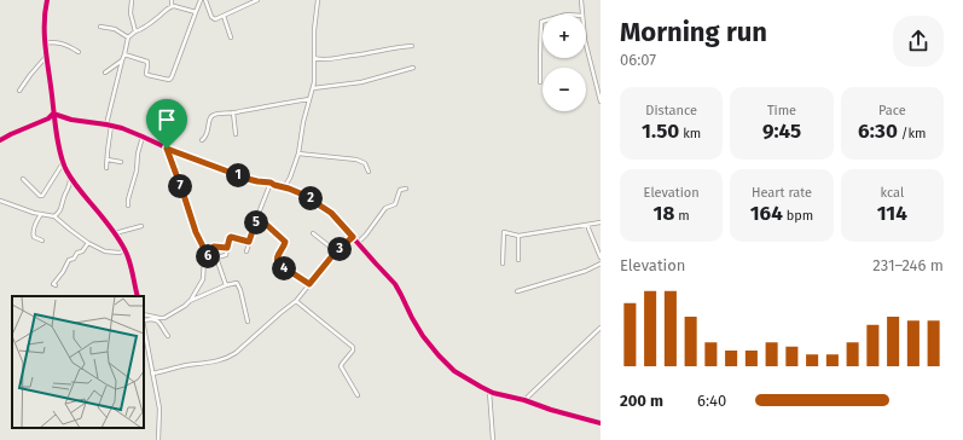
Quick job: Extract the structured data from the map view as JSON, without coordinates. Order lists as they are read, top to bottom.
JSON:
{
  "page": {
    "heading": ["Morning run", "06:07"],
    "map_buttons": ["+", "−"],
    "stats": [
      ["Distance", "1.50 km"],
      ["Time", "9:45"],
      ["Pace", "6:30 /km"],
      ["Elevation", "18 m"],
      ["Heart rate", "164 bpm"],
      ["kcal", "114"]
    ],
    "pins": [
      "1",
      "7",
      "2",
      "5",
      "3",
      "6",
      "4"
    ],
    "chart": ["Elevation", "231–246 m"],
    "list": [
      {
        "name": "200 m",
        "note": "6:40"
      }
    ]
  }
}
